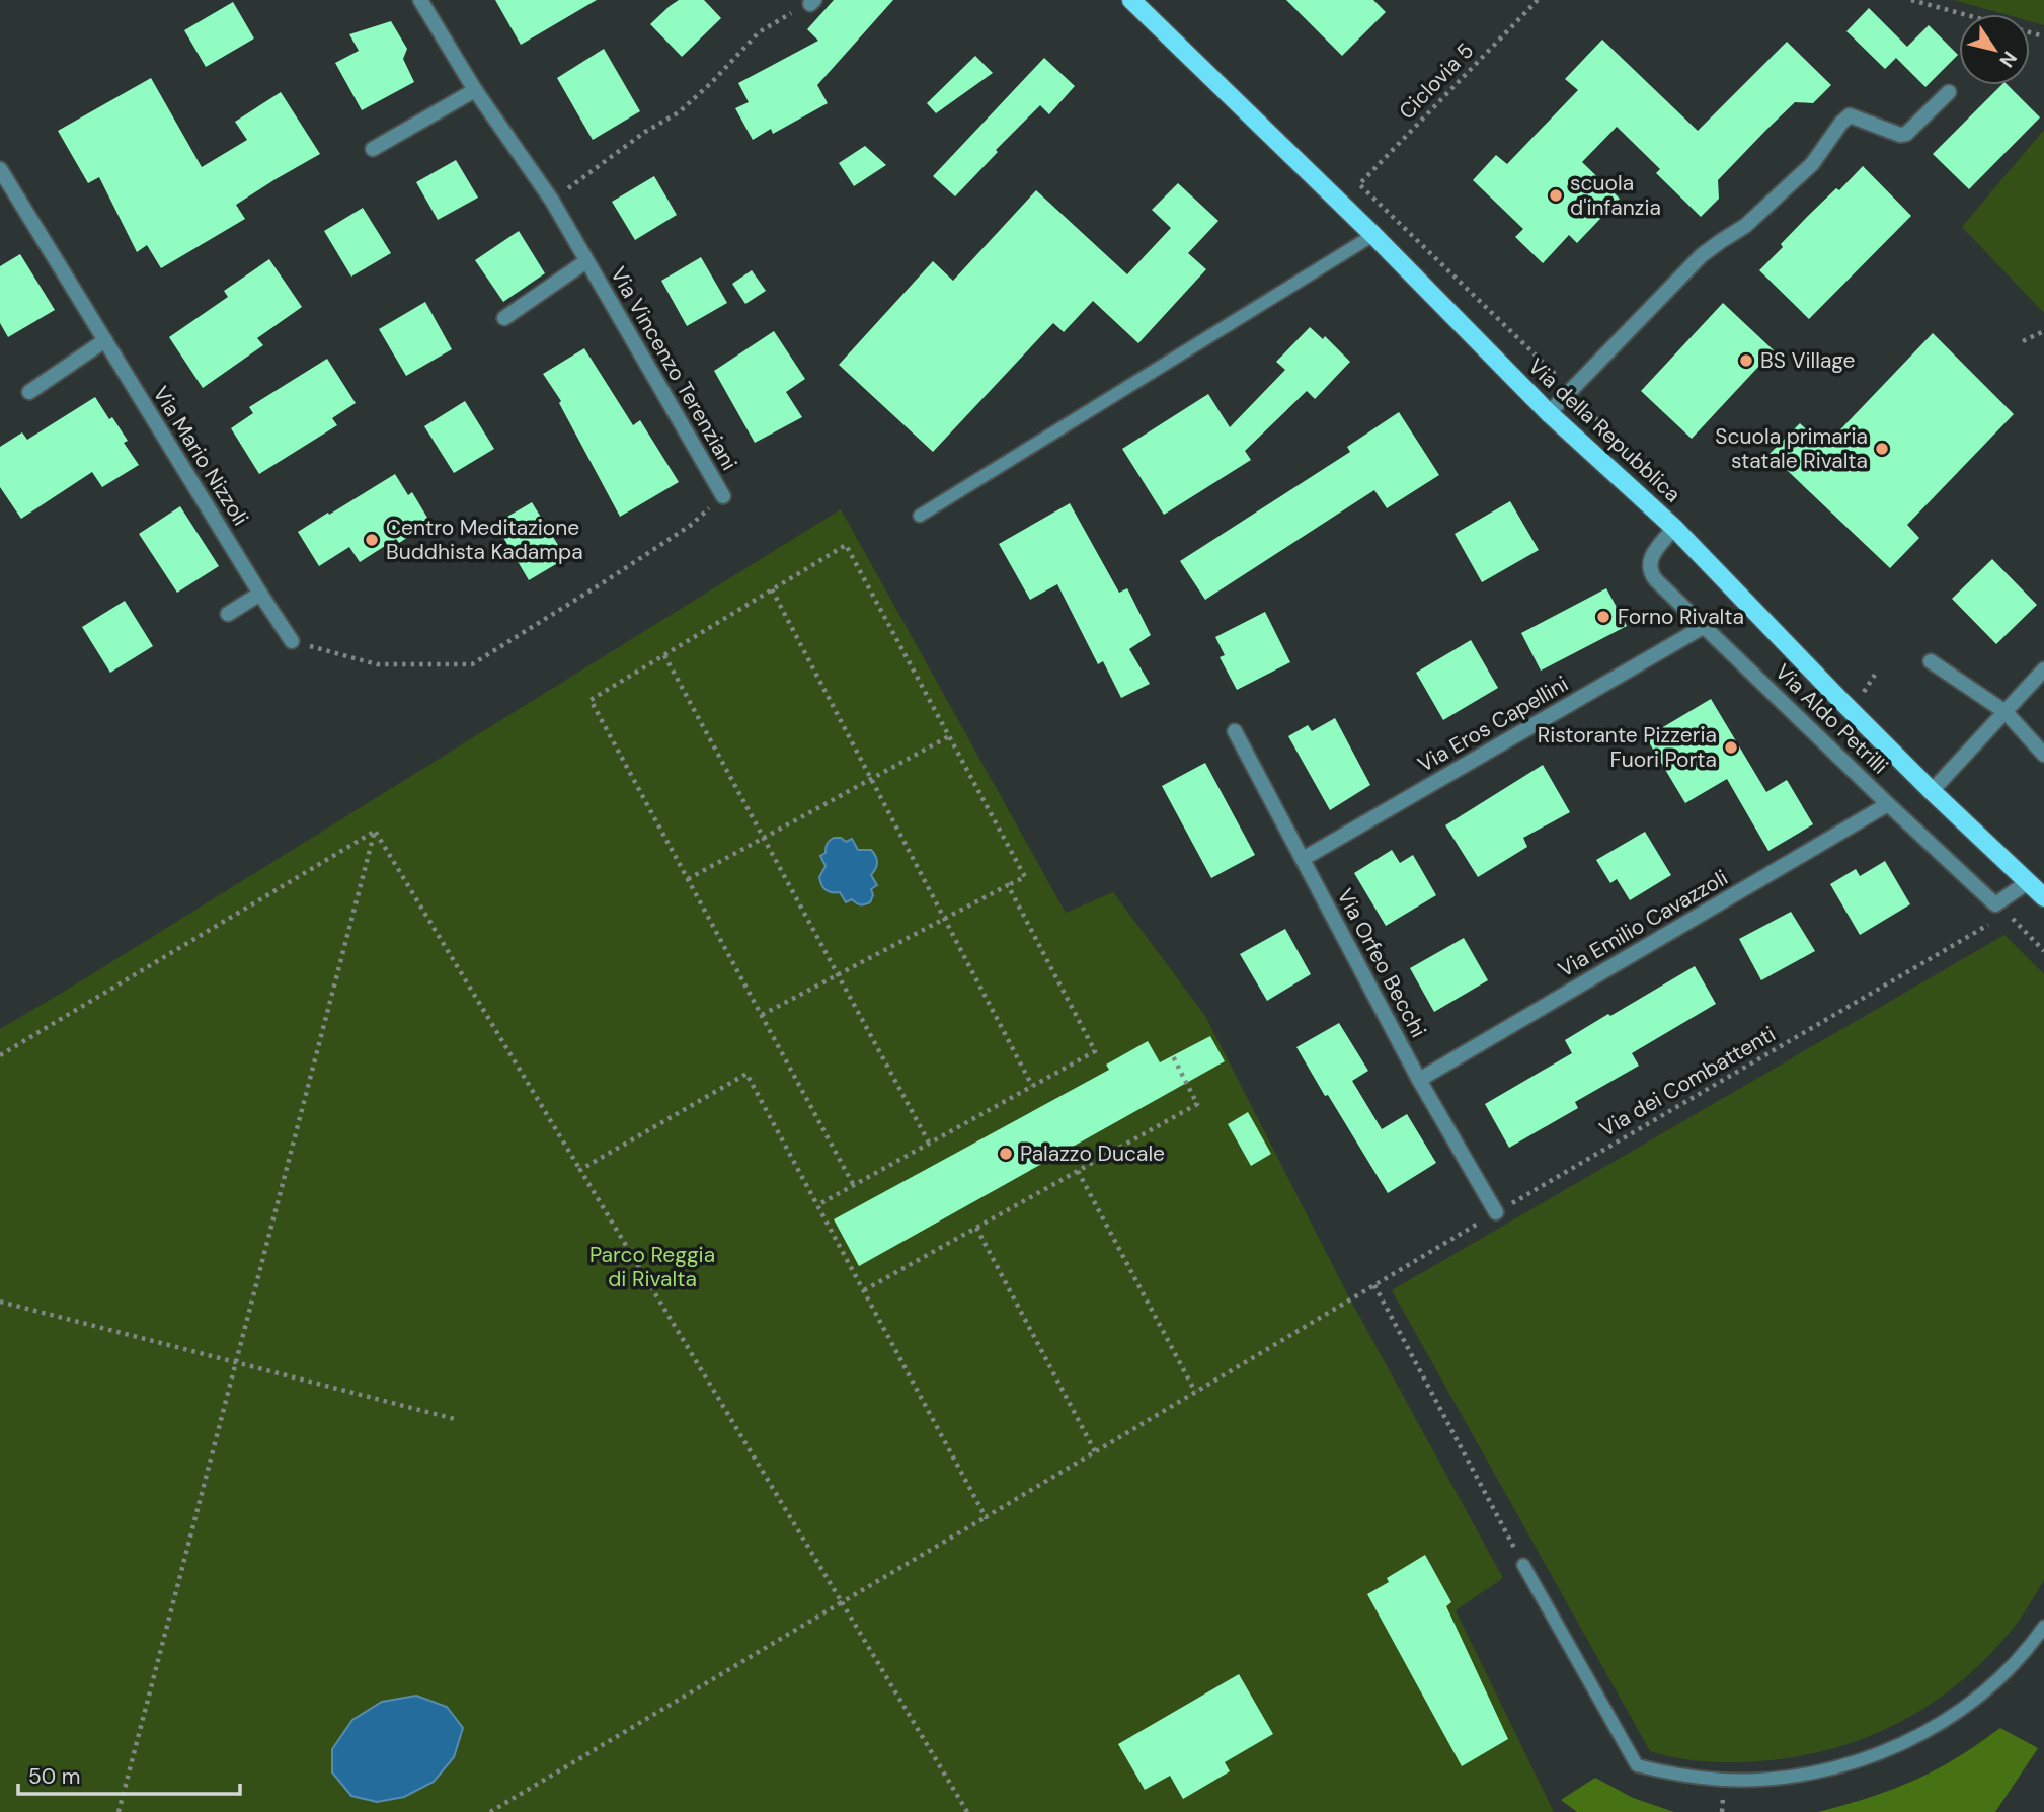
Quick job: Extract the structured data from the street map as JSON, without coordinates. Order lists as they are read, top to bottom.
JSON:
{
  "streets": {
    "main road": ["Via della Repubblica"],
    "street": [
      "Via Vincenzo Terenziani",
      "Via Mario Nizzoli",
      "Via Aldo Petrilli",
      "Via Eros Capellini",
      "Via Emilio Cavazzoli",
      "Via Orfeo Becchi"
    ],
    "path": ["Ciclovia 5", "Via dei Combattenti"]
  },
  "crossings": [
    ["Via della Repubblica", "Via Aldo Petrilli"],
    ["Via Aldo Petrilli", "Via Eros Capellini"],
    ["Via Aldo Petrilli", "Via Emilio Cavazzoli"],
    ["Via Eros Capellini", "Via Orfeo Becchi"],
    ["Via Emilio Cavazzoli", "Via Orfeo Becchi"],
    ["Via Orfeo Becchi", "Via dei Combattenti"]
  ],
  "parks": ["Parco Reggia di Rivalta"],
  "places": [
    "scuola d'infanzia",
    "BS Village",
    "Scuola primaria statale Rivalta",
    "Centro Meditazione Buddhista Kadampa",
    "Forno Rivalta",
    "Ristorante Pizzeria Fuori Porta",
    "Palazzo Ducale"
  ],
  "scale_bar": "50 m",
  "north": "bottom right"
}
